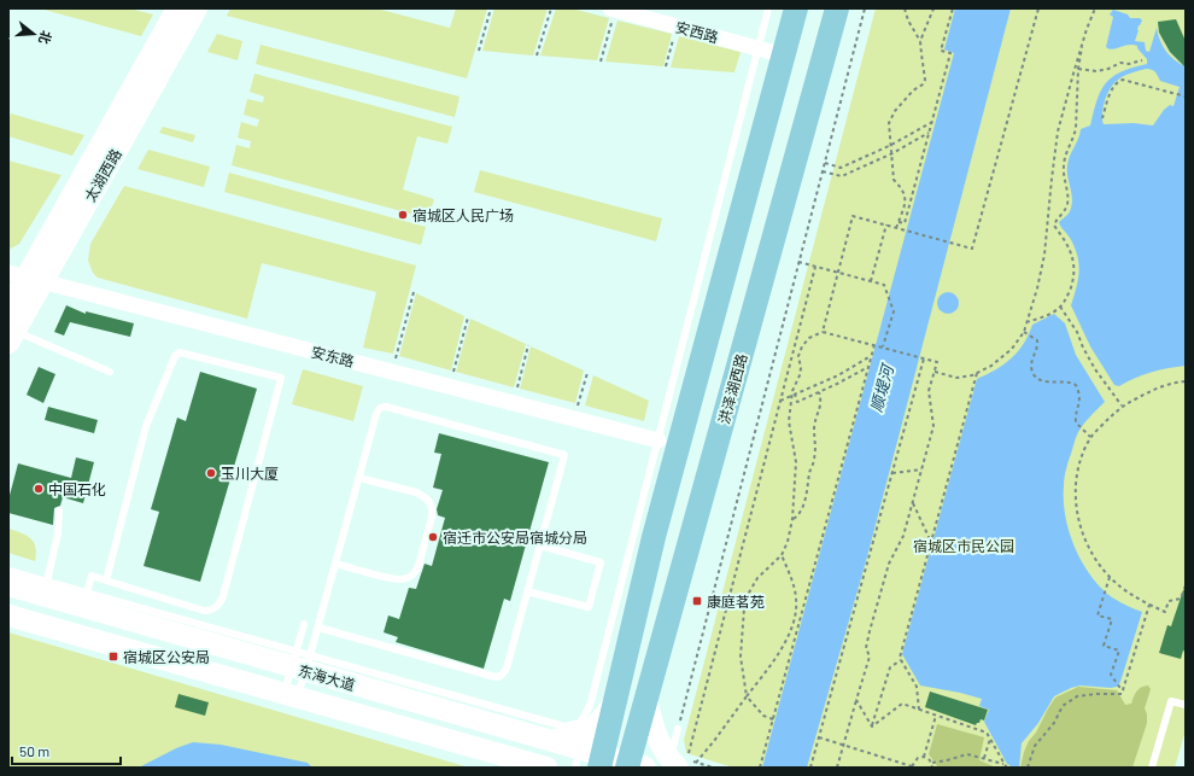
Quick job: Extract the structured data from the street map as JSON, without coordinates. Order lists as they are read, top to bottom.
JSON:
{
  "streets": {
    "main road": ["洪泽湖西路"],
    "street": [
      "安西路",
      "太湖西路",
      "安东路",
      "东海大道"
    ]
  },
  "crossings": [
    ["太湖西路", "安东路"],
    ["洪泽湖西路", "东海大道"]
  ],
  "water": ["顺堤河"],
  "parks": ["宿城区市民公园"],
  "places": {
    "other": [
      "宿城区人民广场",
      "玉川大厦",
      "中国石化",
      "宿迁市公安局宿城分局"
    ],
    "transit": ["康庭茗苑", "宿城区公安局"]
  },
  "scale_bar": "50 m",
  "north": "right"
}
